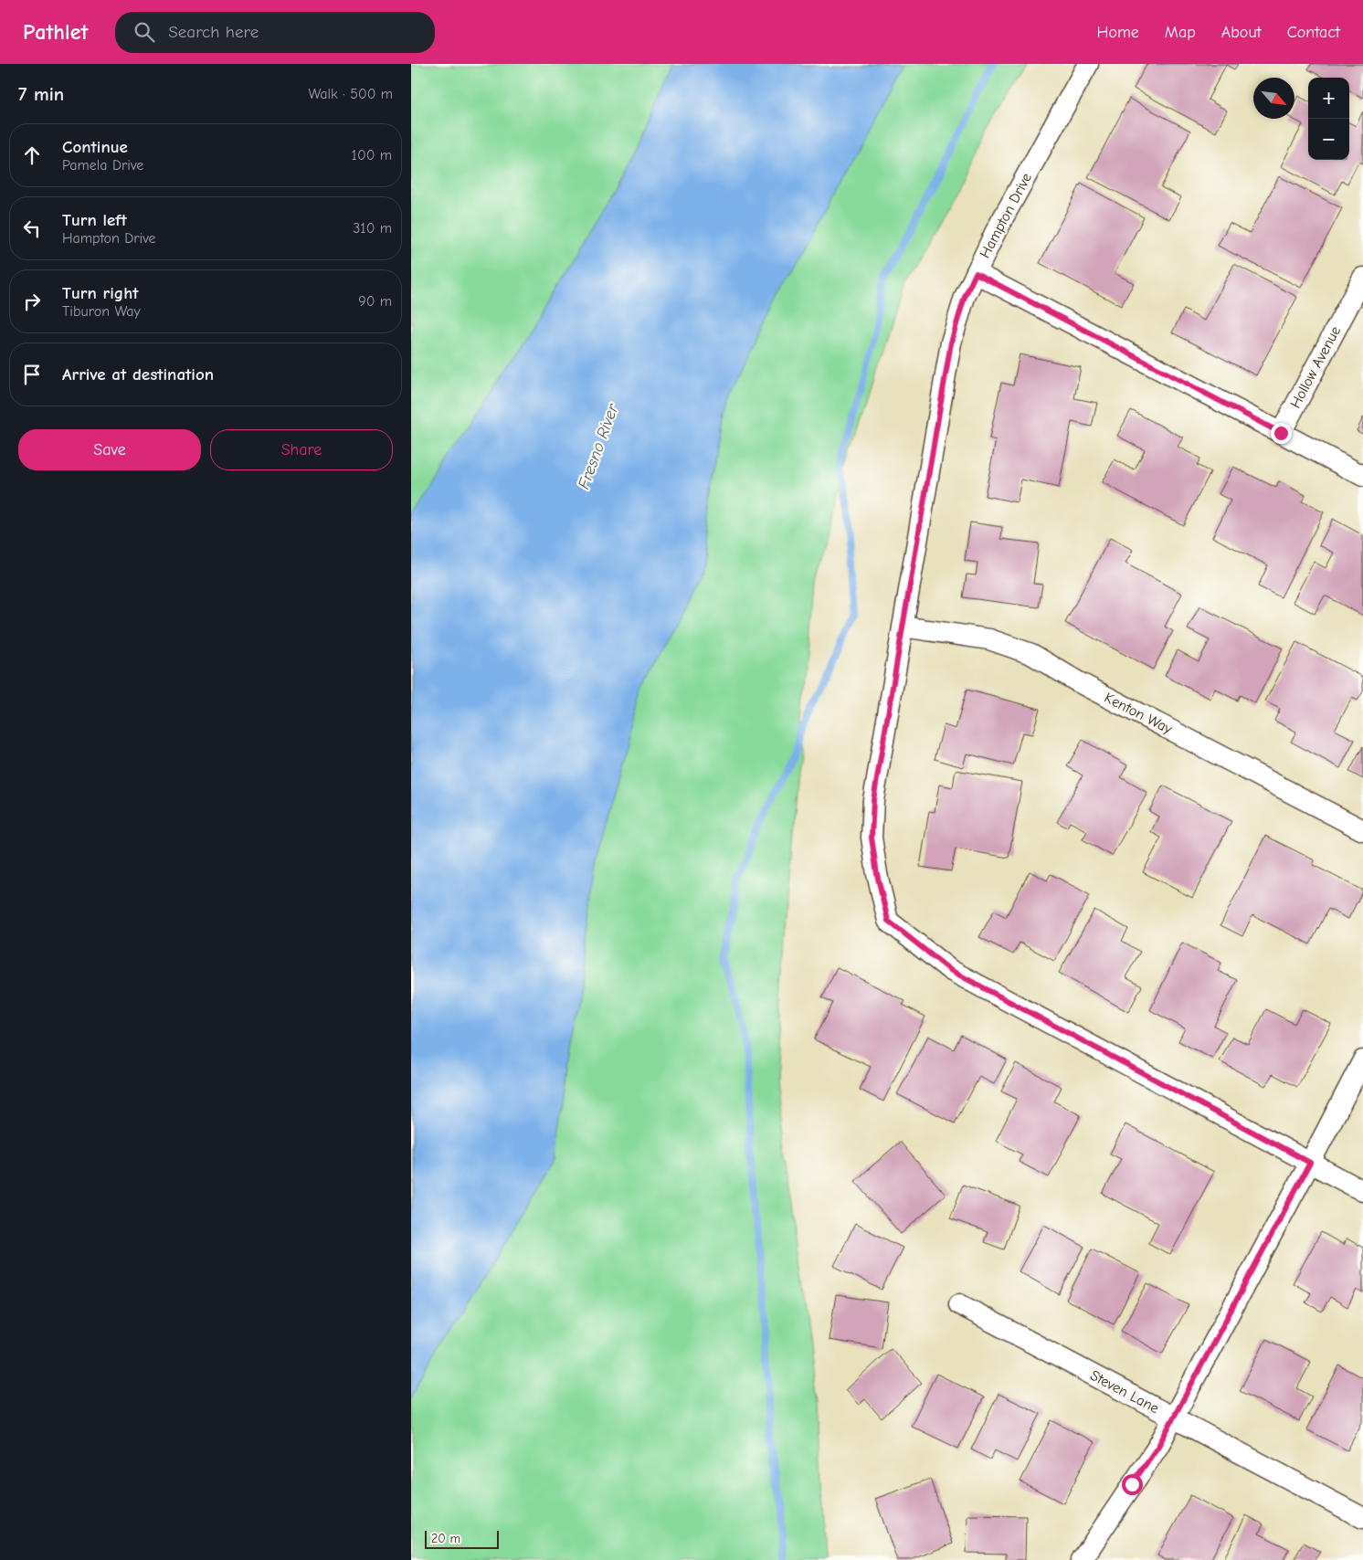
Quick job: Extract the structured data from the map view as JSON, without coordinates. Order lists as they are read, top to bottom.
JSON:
{
  "streets": {
    "street": [
      "Hampton Drive",
      "Hollow Avenue",
      "Kenton Way",
      "Steven Lane"
    ]
  },
  "crossings": [
    ["Hampton Drive", "Kenton Way"]
  ],
  "water": ["Fresno River"],
  "scale_bar": "20 m",
  "north": "bottom right",
  "page": {
    "header": "Pathlet",
    "search": "Search here",
    "nav": [
      "Home",
      "Map",
      "About",
      "Contact"
    ],
    "heading": ["7 min", "Walk · 500 m"],
    "map_buttons": ["+", "−"],
    "list": [
      ["Continue", "Pamela Drive", "100 m"],
      ["Turn left", "Hampton Drive", "310 m"],
      ["Turn right", "Tiburon Way", "90 m"],
      "Arrive at destination"
    ],
    "buttons": ["Save", "Share"],
    "scale": "20 m"
  }
}
